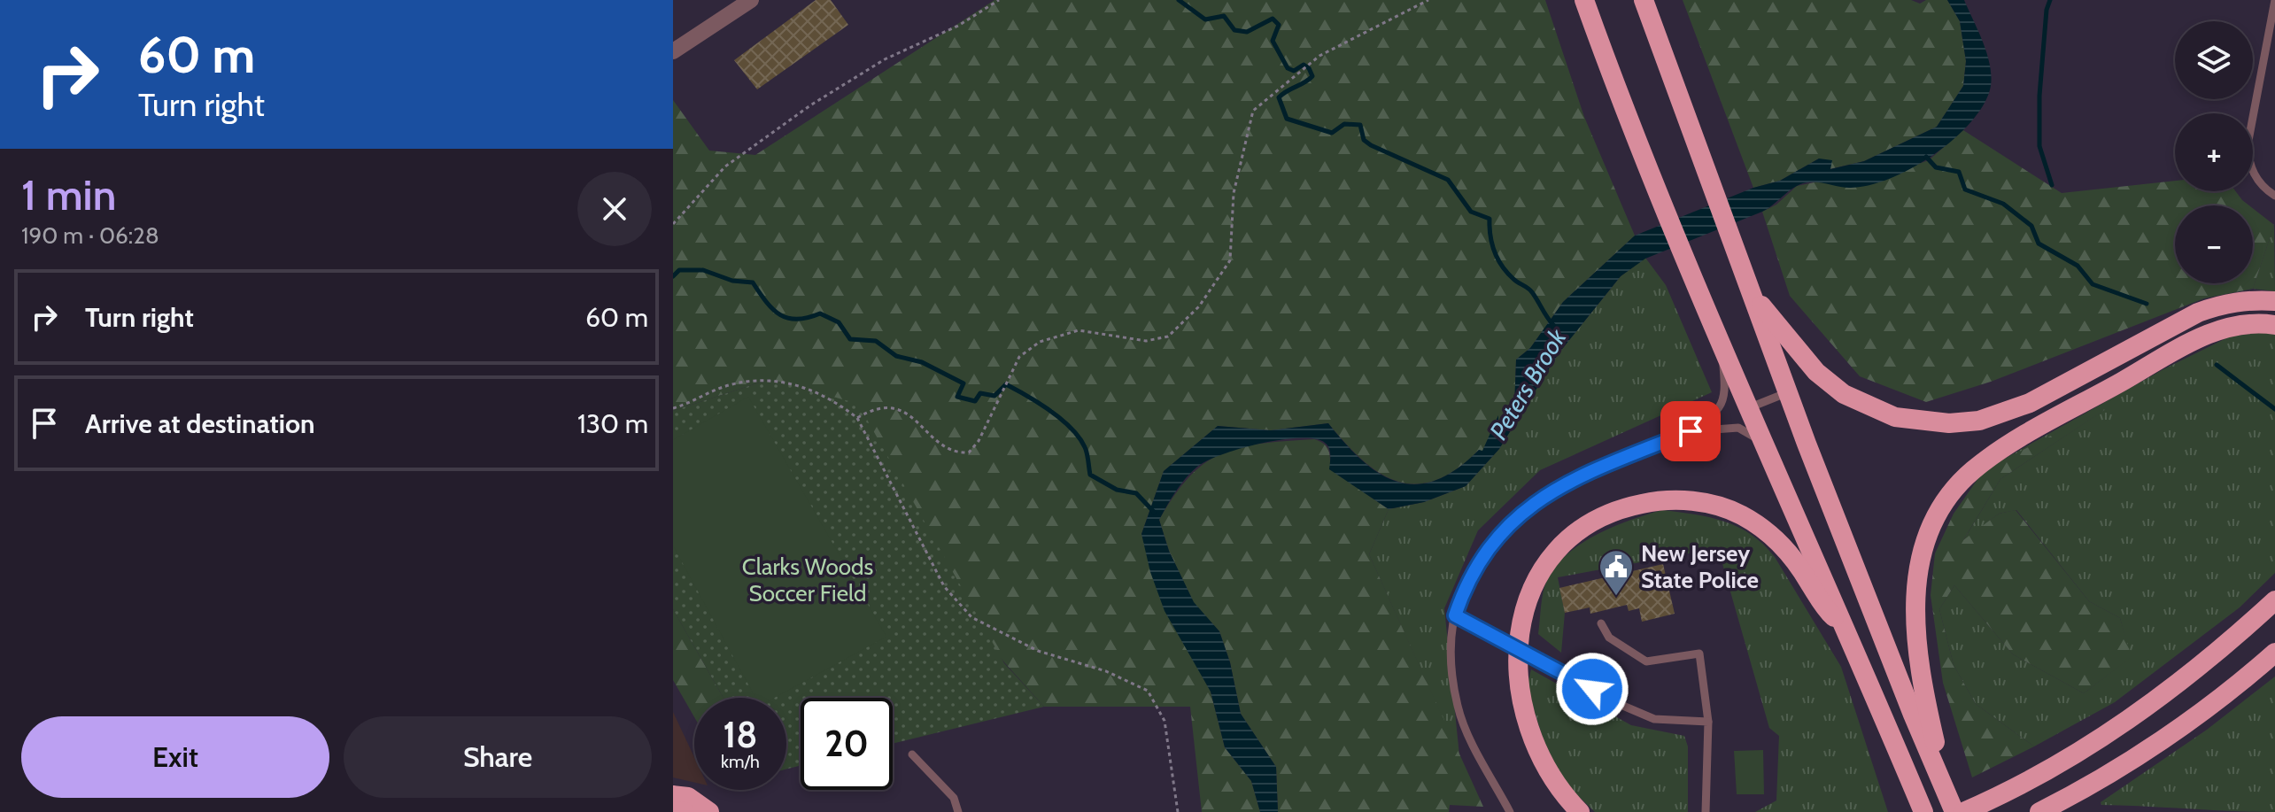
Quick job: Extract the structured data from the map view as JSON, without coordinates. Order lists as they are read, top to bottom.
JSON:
{
  "water": ["Peters Brook"],
  "parks": ["Clarks Woods Soccer Field"],
  "places": {
    "public building": ["New Jersey State Police"]
  },
  "page": {
    "turn": ["60 m", "Turn right"],
    "map_buttons": ["+", "−"],
    "heading": ["1 min", "190 m · 06:28"],
    "list": [
      {
        "name": "Turn right",
        "value": "60 m"
      },
      {
        "name": "Arrive at destination",
        "value": "130 m"
      }
    ],
    "speed": "18 km/h",
    "limit": "20",
    "buttons": ["Exit", "Share"]
  }
}
